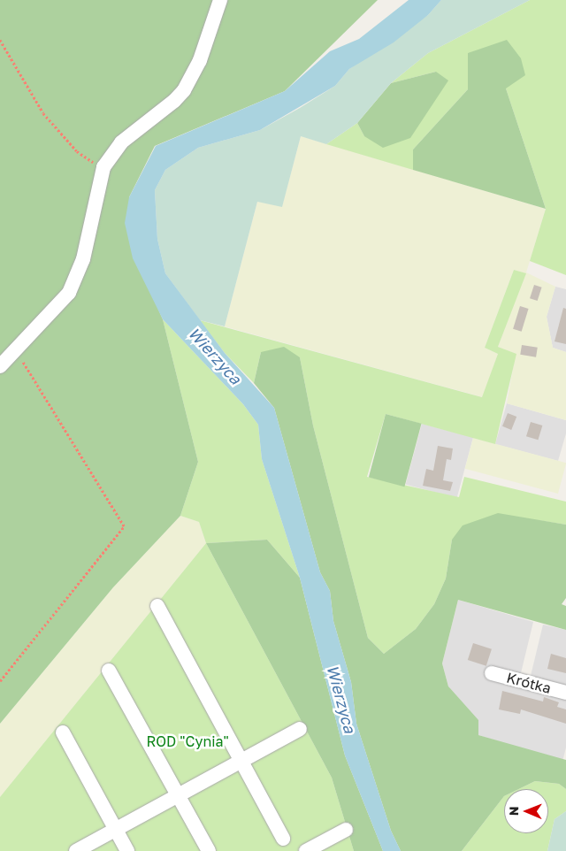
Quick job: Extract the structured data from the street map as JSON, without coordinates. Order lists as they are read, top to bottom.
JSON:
{
  "streets": {
    "street": ["Krótka"]
  },
  "water": ["Wierzyca"],
  "parks": ["ROD \"Cynia\""],
  "north": "left"
}
